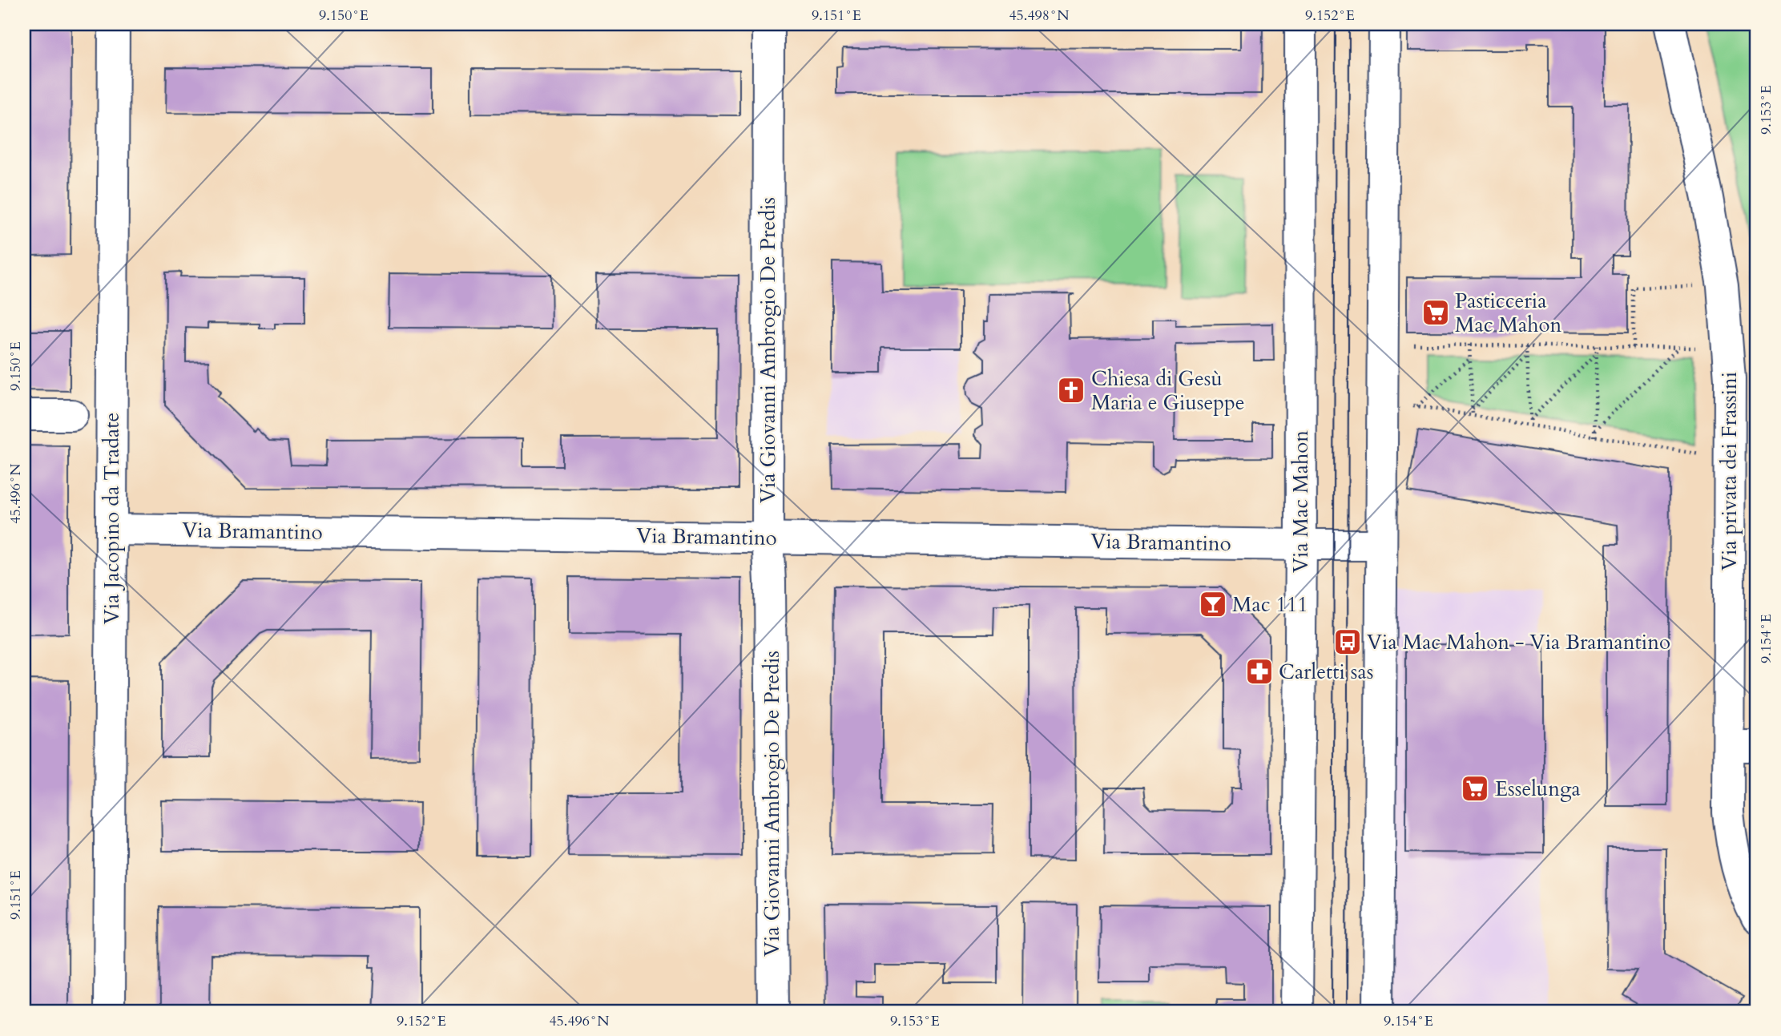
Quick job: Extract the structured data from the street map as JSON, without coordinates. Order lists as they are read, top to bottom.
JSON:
{
  "streets": {
    "street": [
      "Via Giovanni Ambrogio De Predis",
      "Via privata dei Frassini",
      "Via Mac Mahon",
      "Via Jacopino da Tradate",
      "Via Bramantino"
    ]
  },
  "crossings": [
    ["Via Giovanni Ambrogio De Predis", "Via Bramantino"],
    ["Via Mac Mahon", "Via Bramantino"],
    ["Via Jacopino da Tradate", "Via Bramantino"]
  ],
  "places": {
    "supermarket": ["Pasticceria Mac Mahon", "Esselunga"],
    "church": ["Chiesa di Gesù Maria e Giuseppe"],
    "bar": ["Mac 111"],
    "bus stop": ["Via Mac Mahon - Via Bramantino"],
    "pharmacy": ["Carletti sas"]
  },
  "coordinates": [
    "9.150°E",
    "9.151°E",
    "45.498°N",
    "9.152°E",
    "9.153°E",
    "45.496°N",
    "9.154°E"
  ]
}
